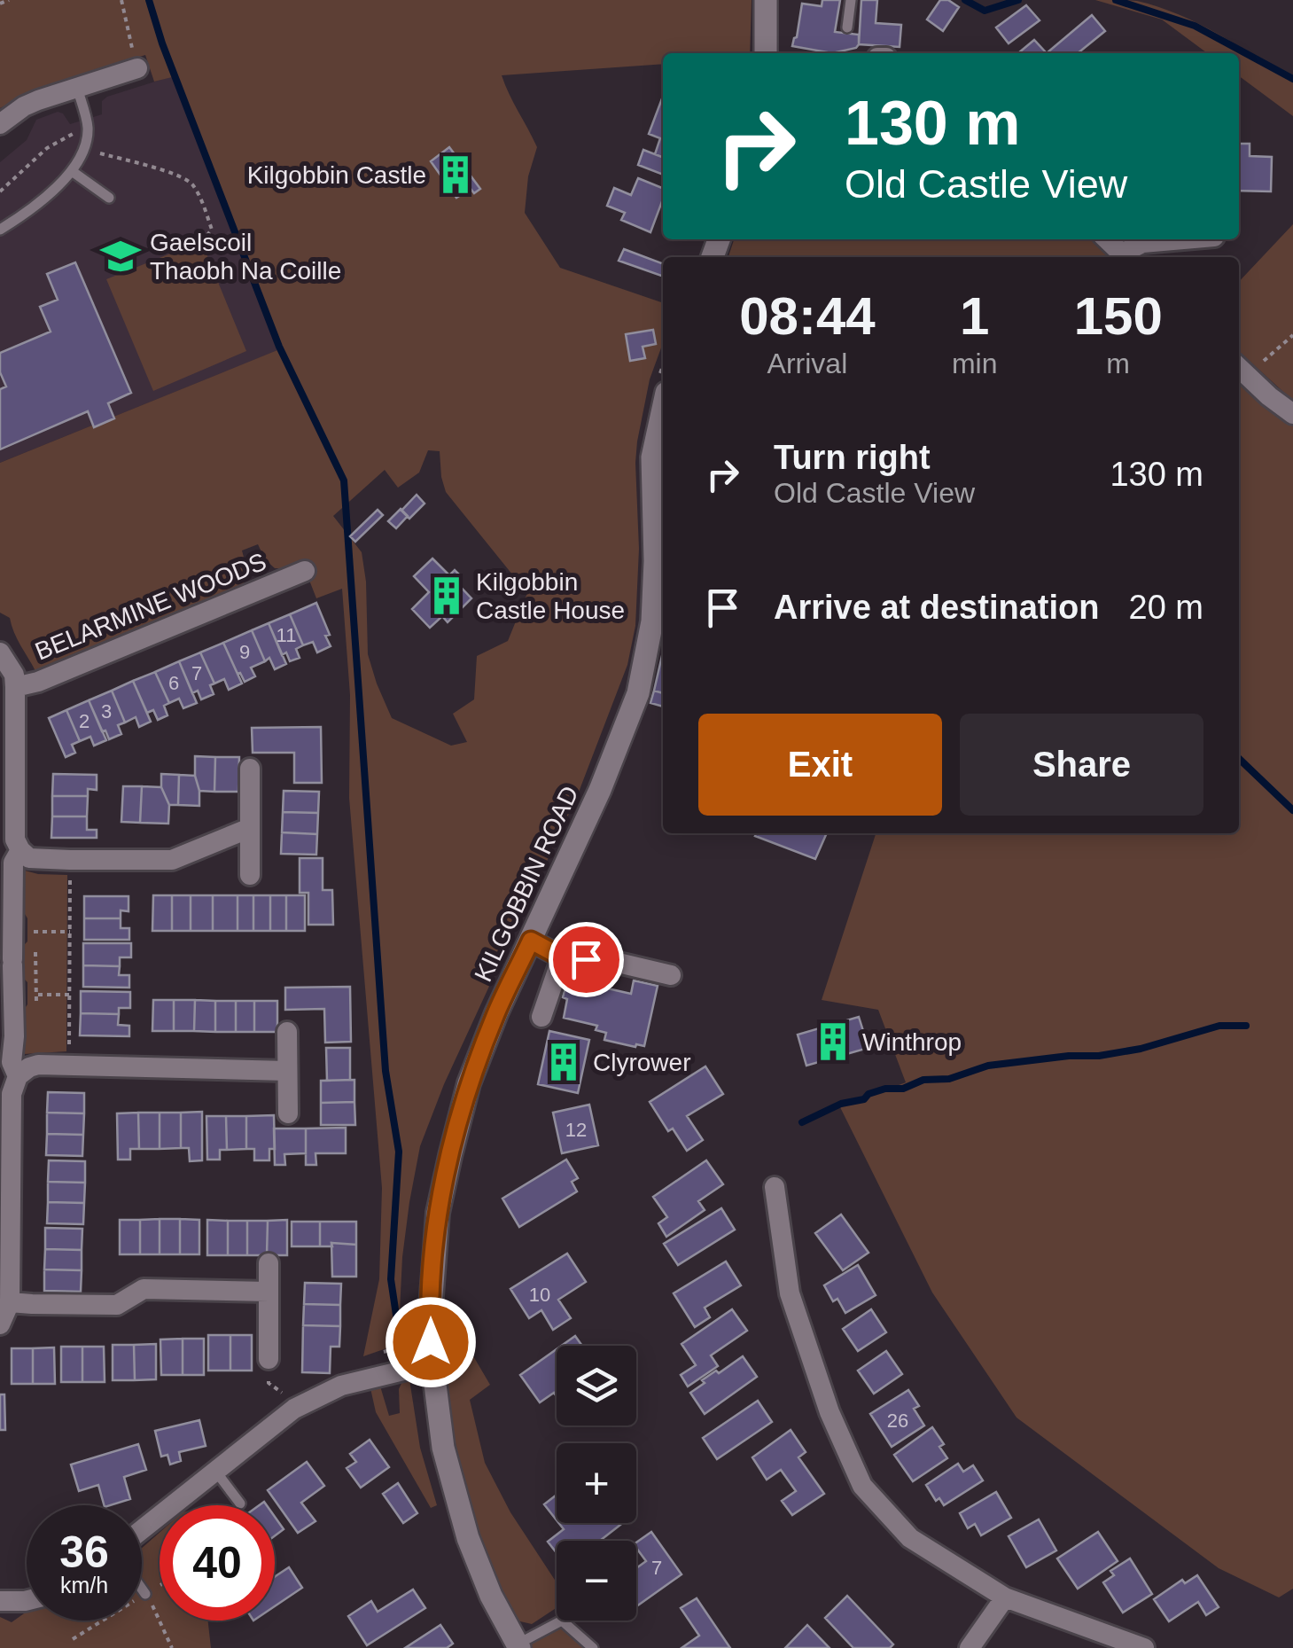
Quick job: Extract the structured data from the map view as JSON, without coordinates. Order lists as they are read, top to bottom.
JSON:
{
  "streets": {
    "street": ["BELARMINE WOODS", "KILGOBBIN ROAD"]
  },
  "places": {
    "building": [
      "Kilgobbin Castle",
      "Kilgobbin Castle House",
      "Winthrop",
      "Clyrower"
    ],
    "school or university": ["Gaelscoil Thaobh Na Coille"]
  },
  "house_numbers": [
    "11",
    "9",
    "7",
    "6",
    "3",
    "2",
    "12",
    "10",
    "26",
    "7"
  ],
  "page": {
    "turn": ["130 m", "Old Castle View"],
    "eta": [
      "08:44",
      "Arrival",
      "1",
      "min",
      "150",
      "m"
    ],
    "list": [
      {
        "name": "Turn right",
        "note": "Old Castle View",
        "value": "130 m"
      },
      {
        "name": "Arrive at destination",
        "value": "20 m"
      }
    ],
    "buttons": ["Exit", "Share"],
    "map_buttons": ["+", "−"],
    "speed": "36 km/h",
    "limit": "40"
  }
}
